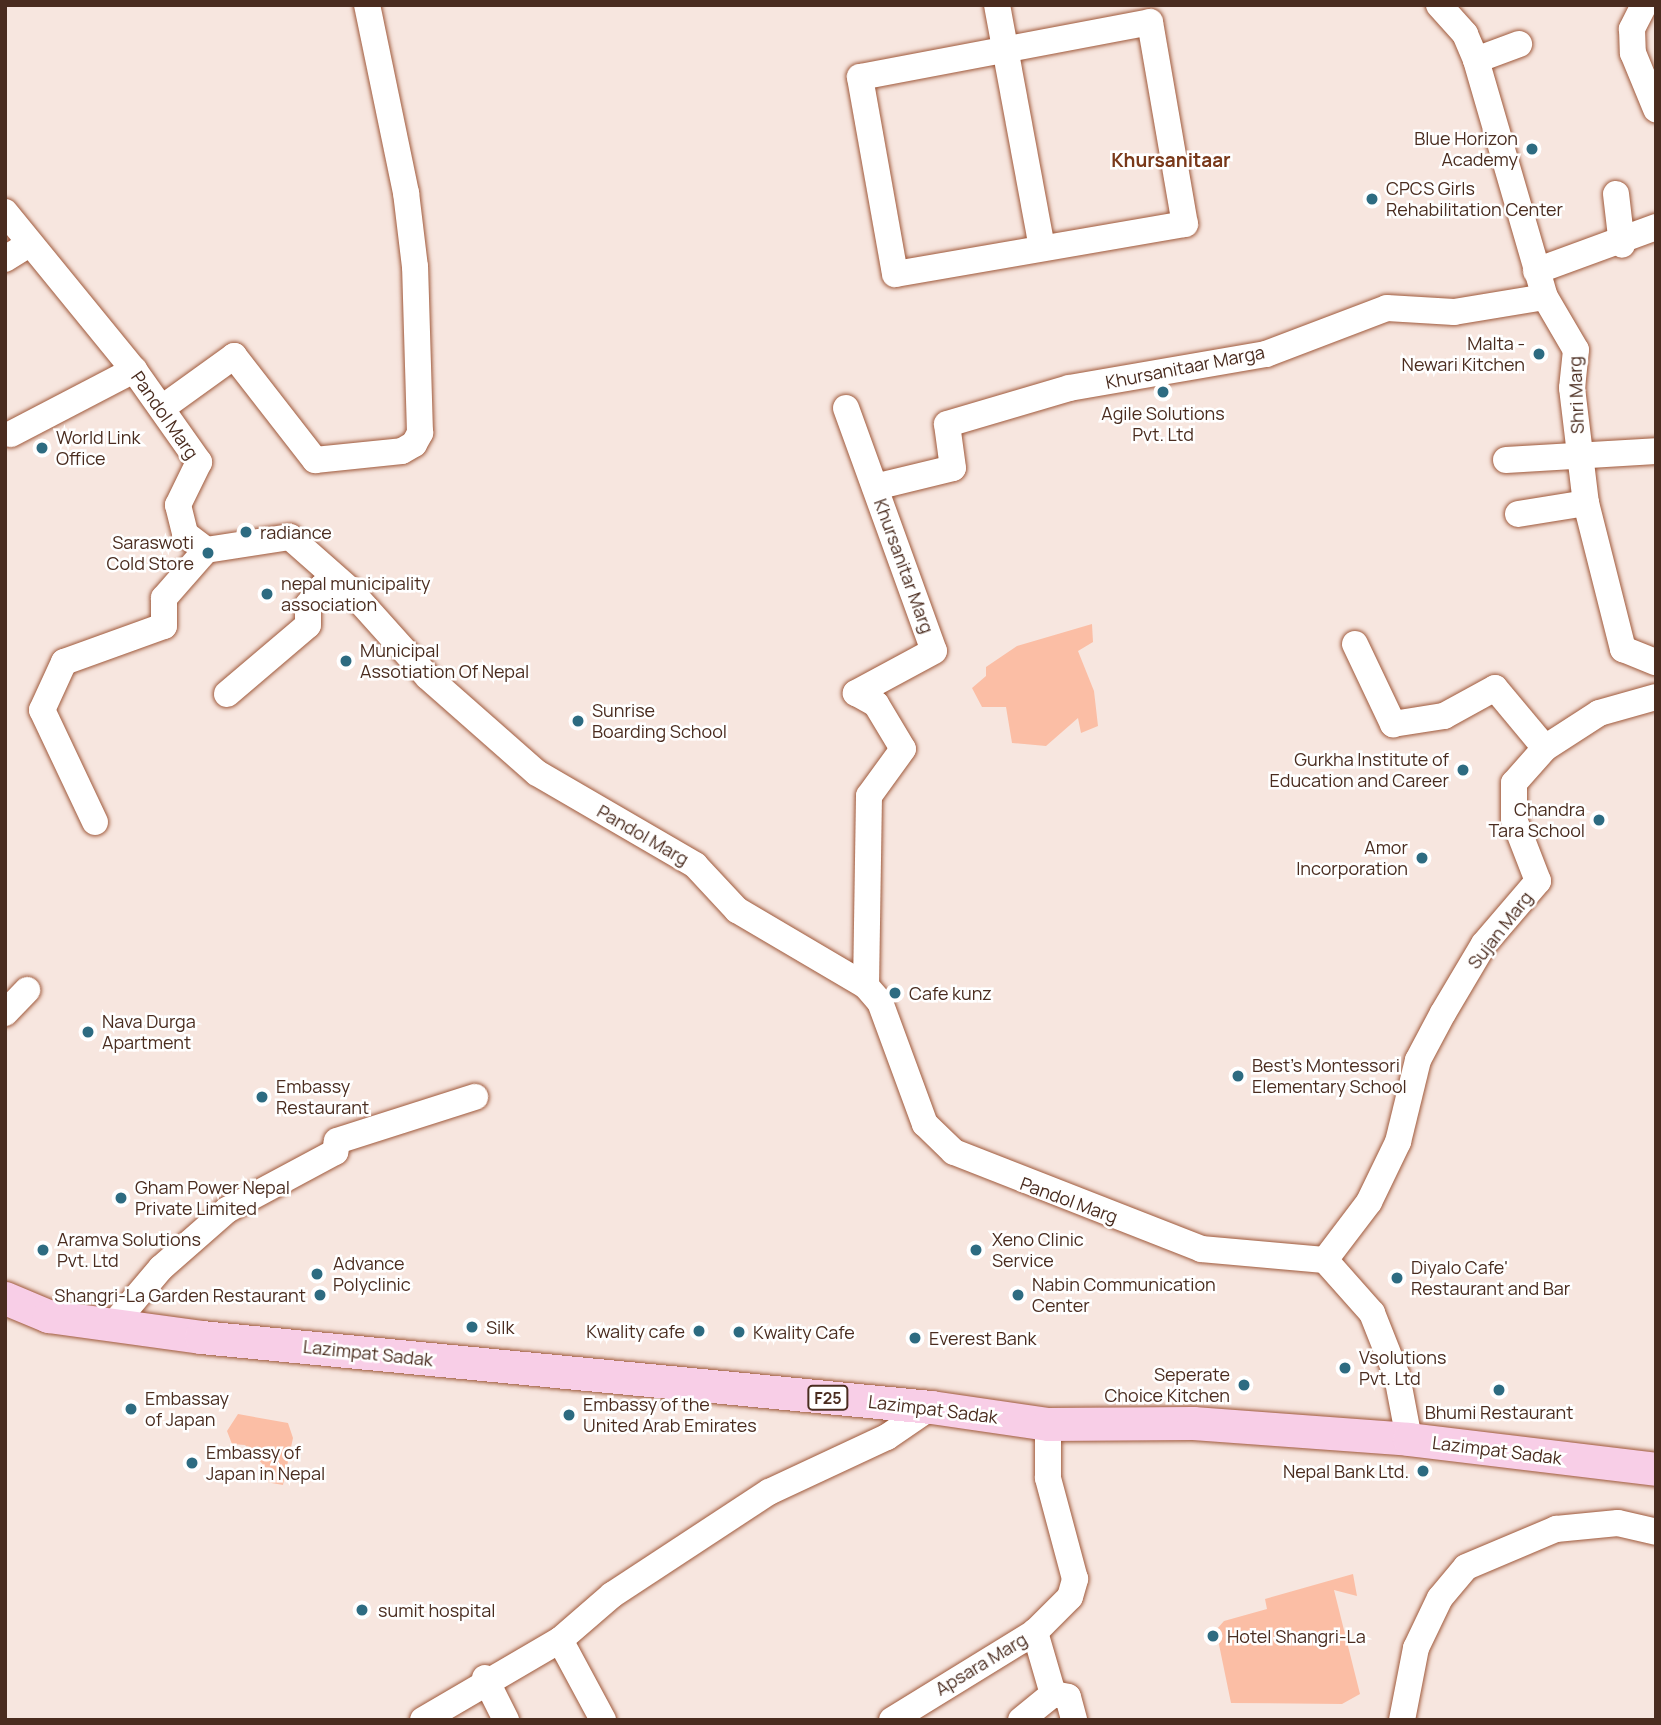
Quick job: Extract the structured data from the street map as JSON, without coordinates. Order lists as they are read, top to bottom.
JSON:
{
  "streets": {
    "main road": ["Lazimpat Sadak", "F25"],
    "street": [
      "Khursanitaar Marga",
      "Shri Marg",
      "Pandol Marg",
      "Khursanitar Marg",
      "Sujan Marg",
      "Apsara Marg"
    ]
  },
  "crossings": [
    ["Khursanitaar Marga", "Shri Marg"],
    ["Khursanitaar Marga", "Khursanitar Marg"],
    ["Pandol Marg", "Khursanitar Marg"],
    ["Pandol Marg", "Sujan Marg"],
    ["Lazimpat Sadak", "Apsara Marg"]
  ],
  "districts": ["Khursanitaar"],
  "places": [
    "Blue Horizon Academy",
    "CPCS Girls Rehabilitation Center",
    "Malta - Newari Kitchen",
    "Agile Solutions Pvt. Ltd",
    "World Link Office",
    "radiance",
    "Saraswoti Cold Store",
    "nepal municipality association",
    "Municipal Assotiation Of Nepal",
    "Sunrise Boarding School",
    "Gurkha Institute of Education and Career",
    "Chandra Tara School",
    "Amor Incorporation",
    "Cafe kunz",
    "Nava Durga Apartment",
    "Best's Montessori Elementary School",
    "Embassy Restaurant",
    "Gham Power Nepal Private Limited",
    "Aramva Solutions Pvt. Ltd",
    "Xeno Clinic Service",
    "Advance Polyclinic",
    "Diyalo Cafe' Restaurant and Bar",
    "Shangri-La Garden Restaurant",
    "Nabin Communication Center",
    "Silk",
    "Kwality cafe",
    "Kwality Cafe",
    "Everest Bank",
    "Vsolutions Pvt. Ltd",
    "Seperate Choice Kitchen",
    "Bhumi Restaurant",
    "Embassay of Japan",
    "Embassy of the United Arab Emirates",
    "Embassy of Japan in Nepal",
    "Nepal Bank Ltd.",
    "sumit hospital",
    "Hotel Shangri-La"
  ]
}
